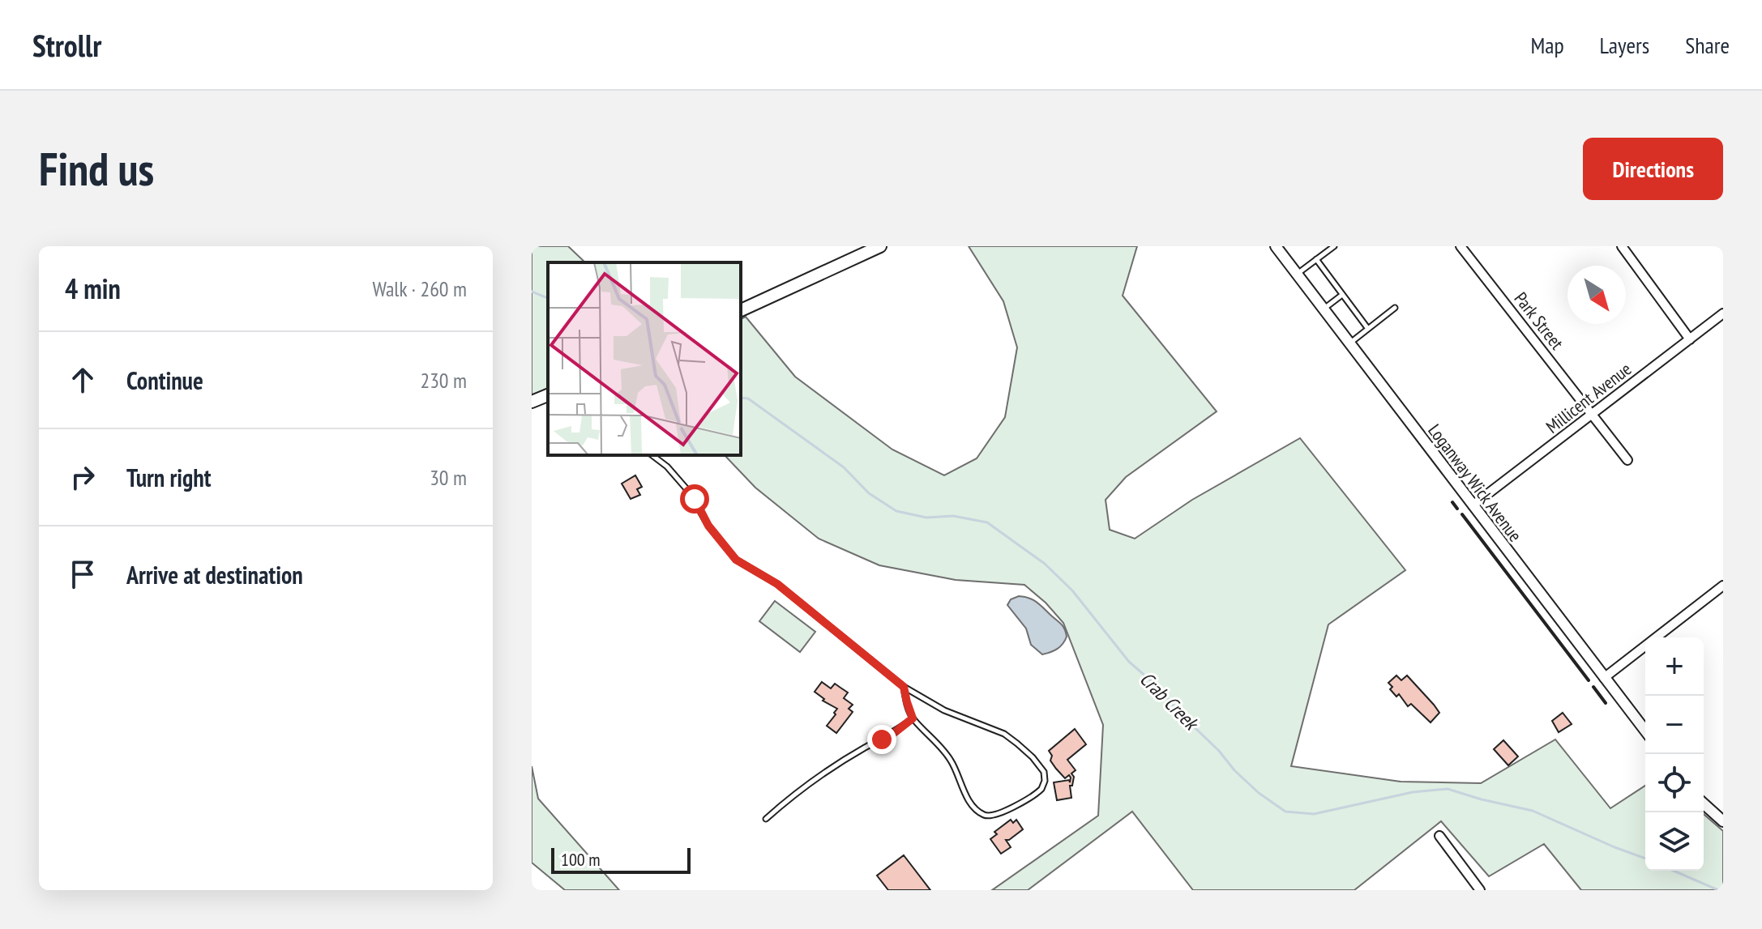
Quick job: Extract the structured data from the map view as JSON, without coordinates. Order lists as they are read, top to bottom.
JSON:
{
  "streets": {
    "street": ["Park Street", "Millicent Avenue", "Loganway Wick Avenue"]
  },
  "crossings": [
    ["Park Street", "Millicent Avenue"],
    ["Millicent Avenue", "Loganway Wick Avenue"]
  ],
  "water": ["Crab Creek"],
  "scale_bar": "100 m",
  "north": "bottom right",
  "page": {
    "header": "Strollr",
    "nav": ["Map", "Layers", "Share"],
    "buttons": "Directions",
    "title": "Find us",
    "heading": ["4 min", "Walk · 260 m"],
    "list": [
      ["Continue", "230 m"],
      ["Turn right", "30 m"],
      "Arrive at destination"
    ],
    "map_buttons": ["+", "−"],
    "scale": "100 m"
  }
}
